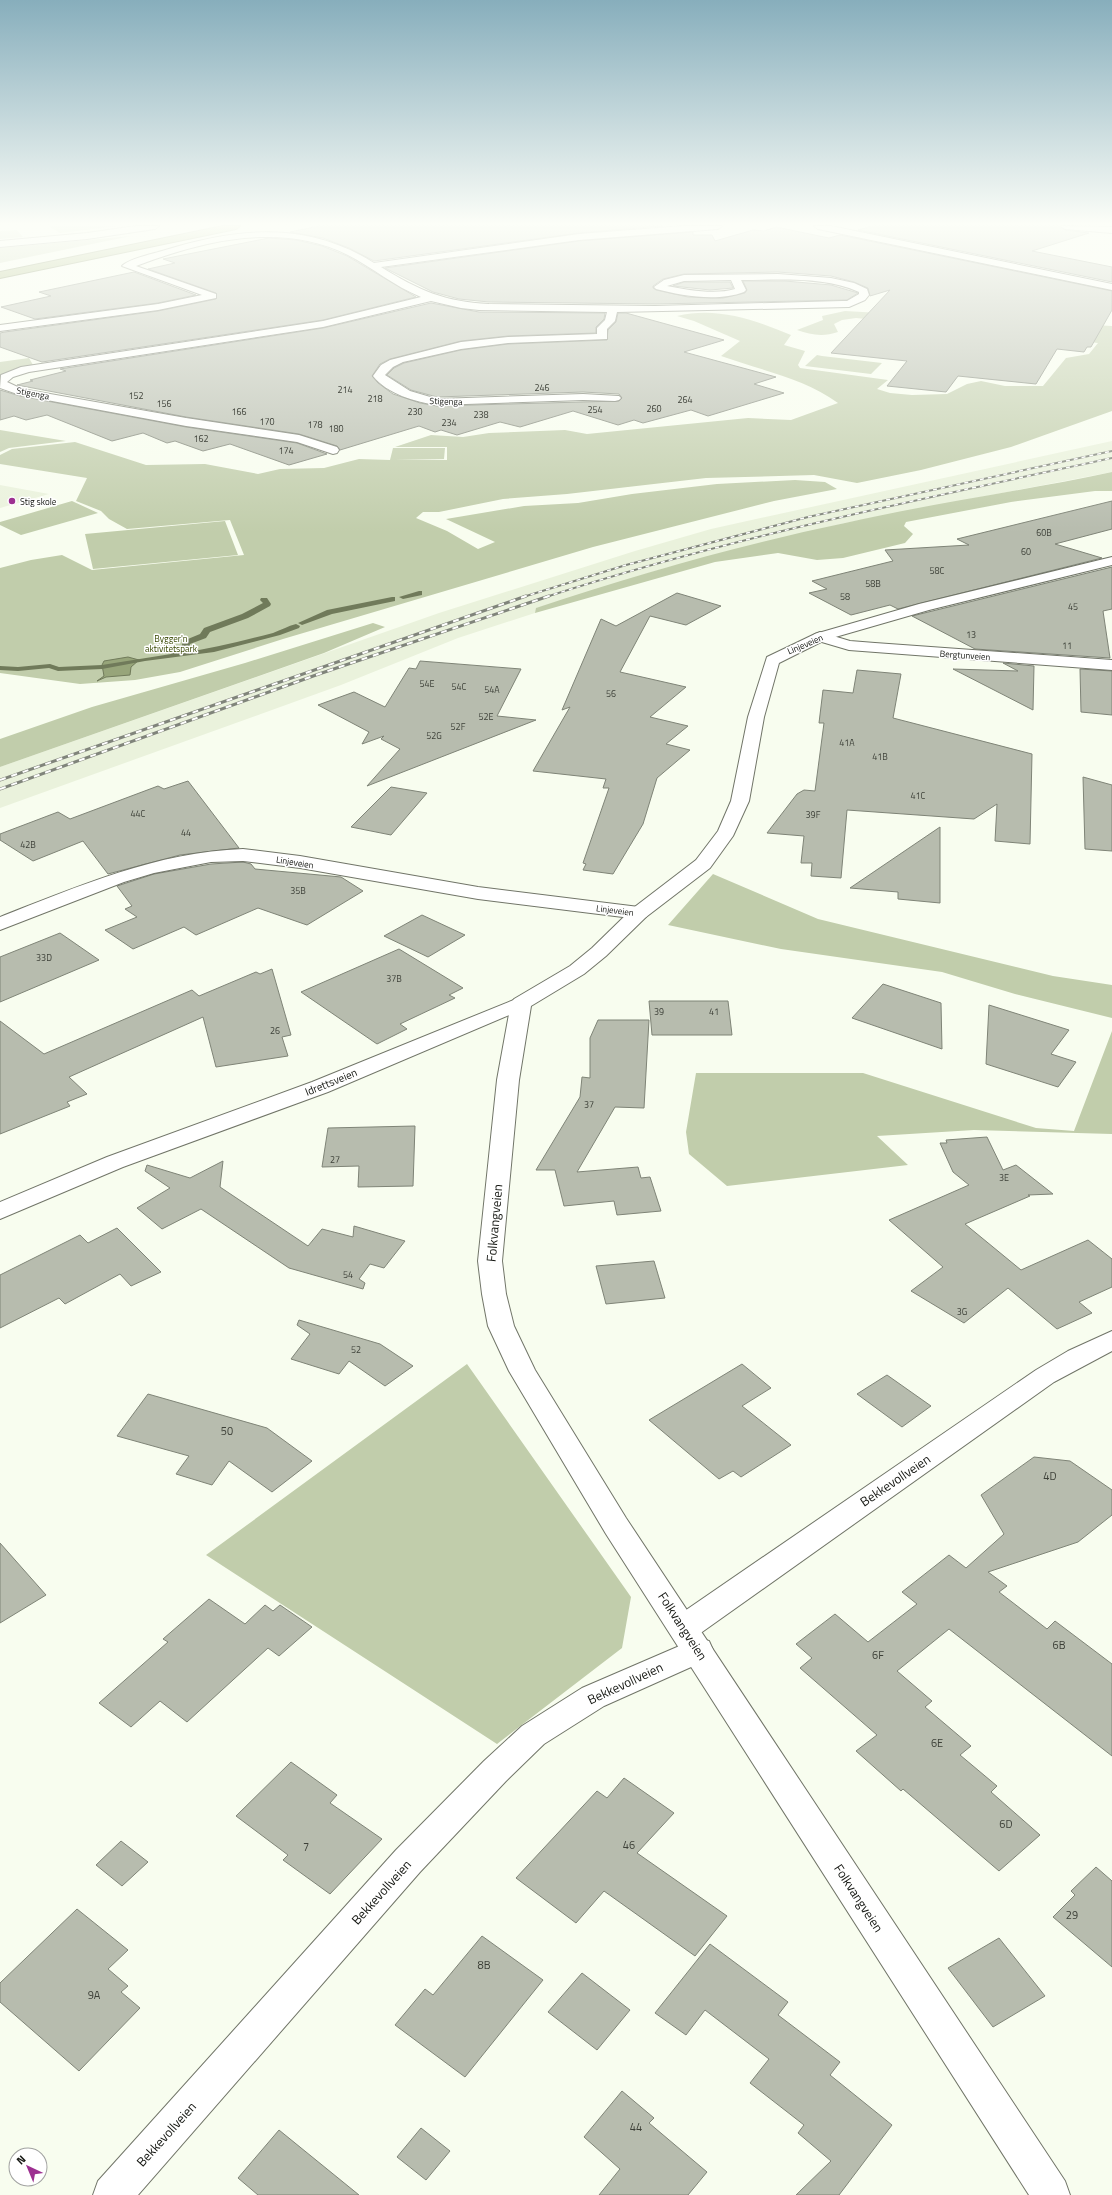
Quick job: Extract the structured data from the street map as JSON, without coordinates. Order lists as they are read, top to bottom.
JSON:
{
  "streets": {
    "street": [
      "Stigenga",
      "Linjeveien",
      "Bergtunveien",
      "Idrettsveien",
      "Folkvangveien",
      "Bekkevollveien"
    ]
  },
  "crossings": [
    ["Linjeveien", "Bergtunveien"],
    ["Linjeveien", "Idrettsveien"],
    ["Idrettsveien", "Folkvangveien"],
    ["Folkvangveien", "Bekkevollveien"]
  ],
  "parks": ["Bygger'n aktivitetspark"],
  "places": ["Stig skole"],
  "house_numbers": [
    "246",
    "214",
    "152",
    "218",
    "264",
    "156",
    "260",
    "254",
    "166",
    "230",
    "238",
    "170",
    "234",
    "178",
    "180",
    "162",
    "174",
    "60B",
    "60",
    "58C",
    "58B",
    "58",
    "45",
    "13",
    "11",
    "54E",
    "54C",
    "54A",
    "56",
    "52E",
    "52F",
    "52G",
    "41A",
    "41B",
    "41C",
    "44C",
    "39F",
    "44",
    "42B",
    "35B",
    "33D",
    "37B",
    "39",
    "41",
    "26",
    "37",
    "27",
    "3E",
    "54",
    "3G",
    "52",
    "50",
    "4D",
    "6B",
    "6F",
    "6E",
    "6D",
    "46",
    "7",
    "29",
    "8B",
    "9A",
    "44"
  ],
  "north": "top left"
}
